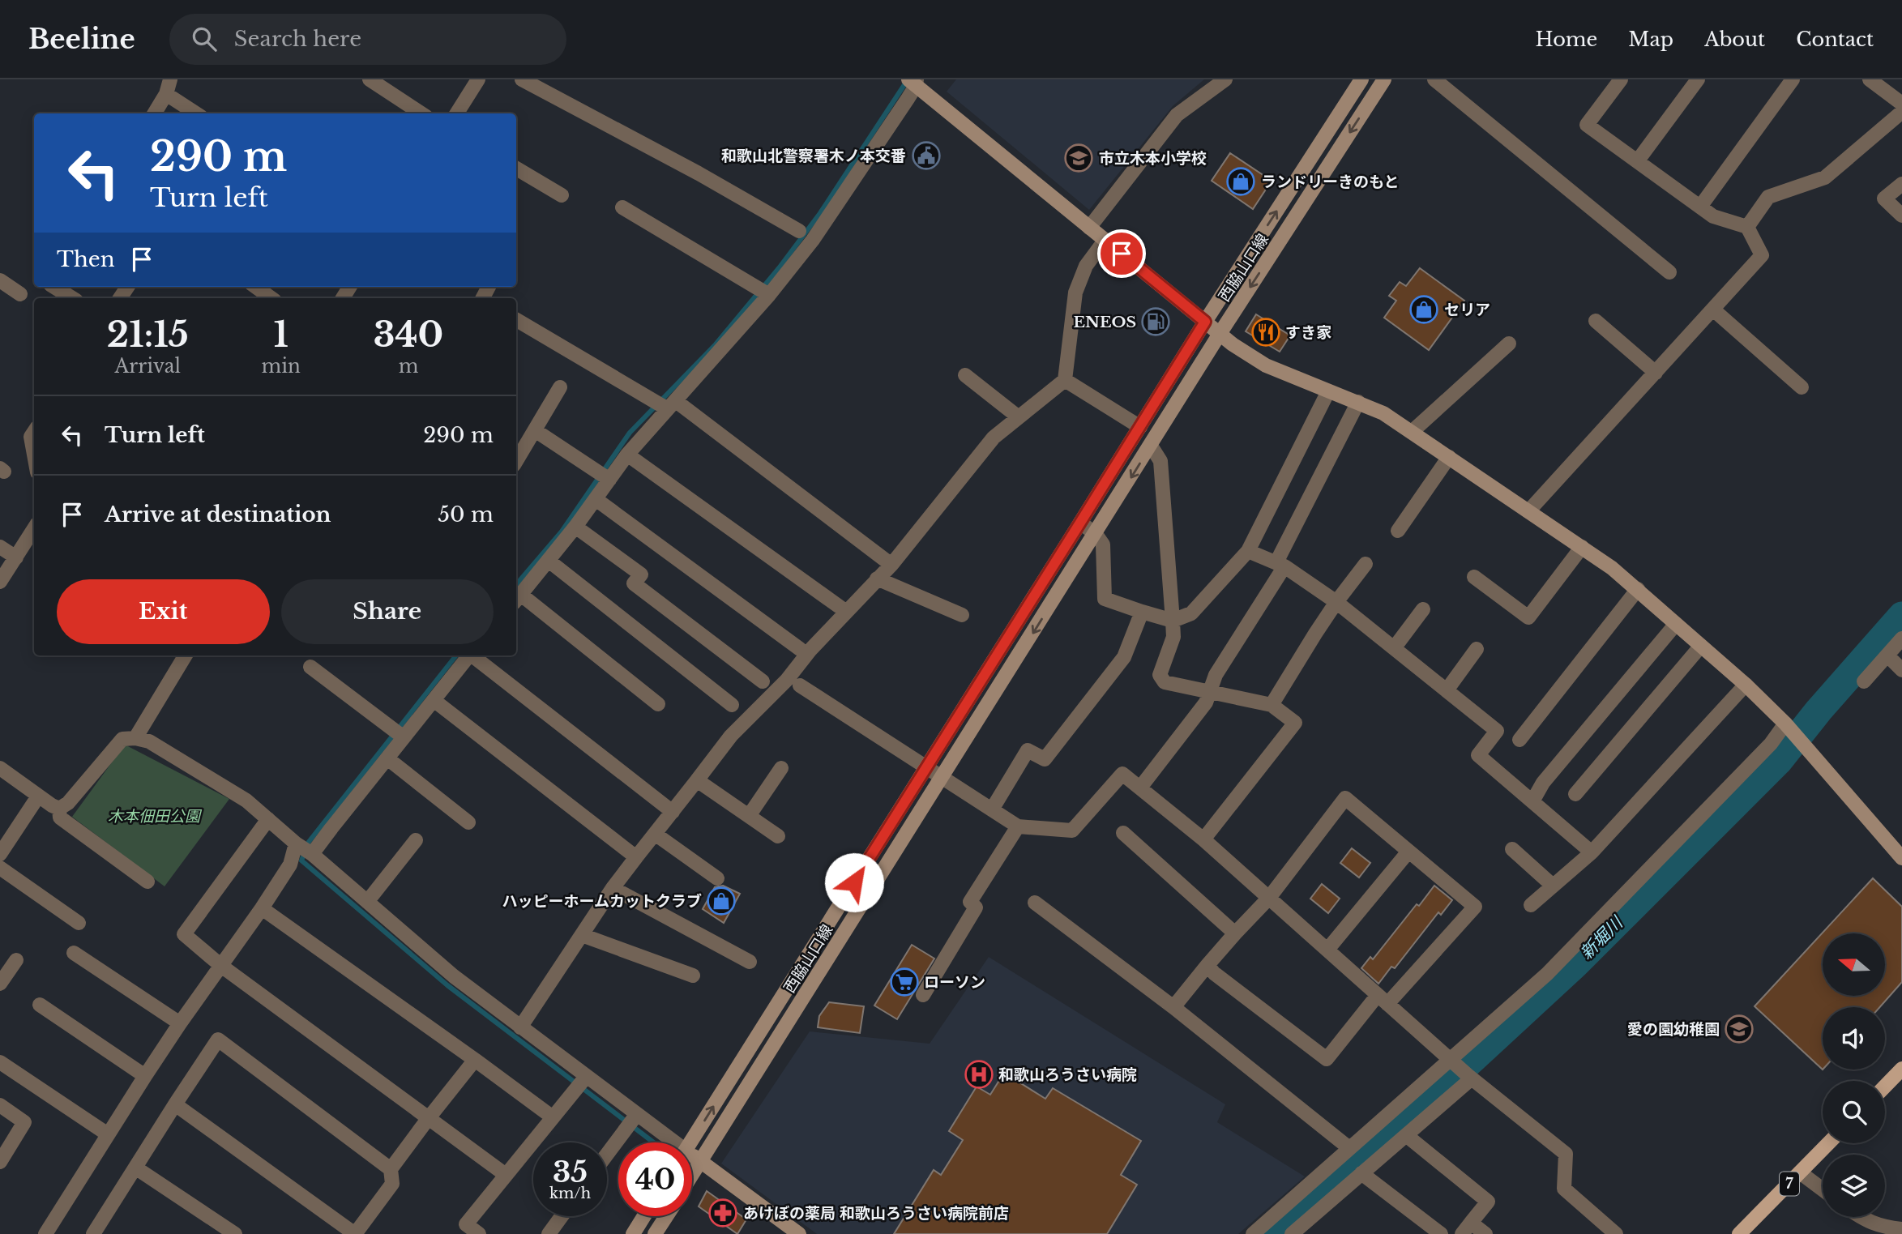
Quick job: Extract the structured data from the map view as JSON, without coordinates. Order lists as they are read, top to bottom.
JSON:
{
  "streets": {
    "main road": ["7"],
    "street": ["西脇山口線"]
  },
  "water": ["新堀川"],
  "parks": ["木本佃田公園"],
  "places": {
    "public building": ["和歌山北警察署木ノ本交番"],
    "school or university": ["市立木本小学校", "愛の園幼稚園"],
    "shop": ["ランドリーきのもと", "セリア", "ハッピーホームカットクラブ"],
    "fuel station": ["ENEOS"],
    "restaurant": ["すき家"],
    "supermarket": ["ローソン"],
    "hospital": ["和歌山ろうさい病院"],
    "pharmacy": ["あけぼの薬局 和歌山ろうさい病院前店"]
  },
  "north": "left",
  "page": {
    "header": "Beeline",
    "search": "Search here",
    "nav": [
      "Home",
      "Map",
      "About",
      "Contact"
    ],
    "turn": ["290 m", "Turn left"],
    "then": "Then",
    "eta": [
      "21:15",
      "Arrival",
      "1",
      "min",
      "340",
      "m"
    ],
    "list": [
      {
        "name": "Turn left",
        "value": "290 m"
      },
      {
        "name": "Arrive at destination",
        "value": "50 m"
      }
    ],
    "buttons": ["Exit", "Share"],
    "speed": "35 km/h",
    "limit": "40"
  }
}
